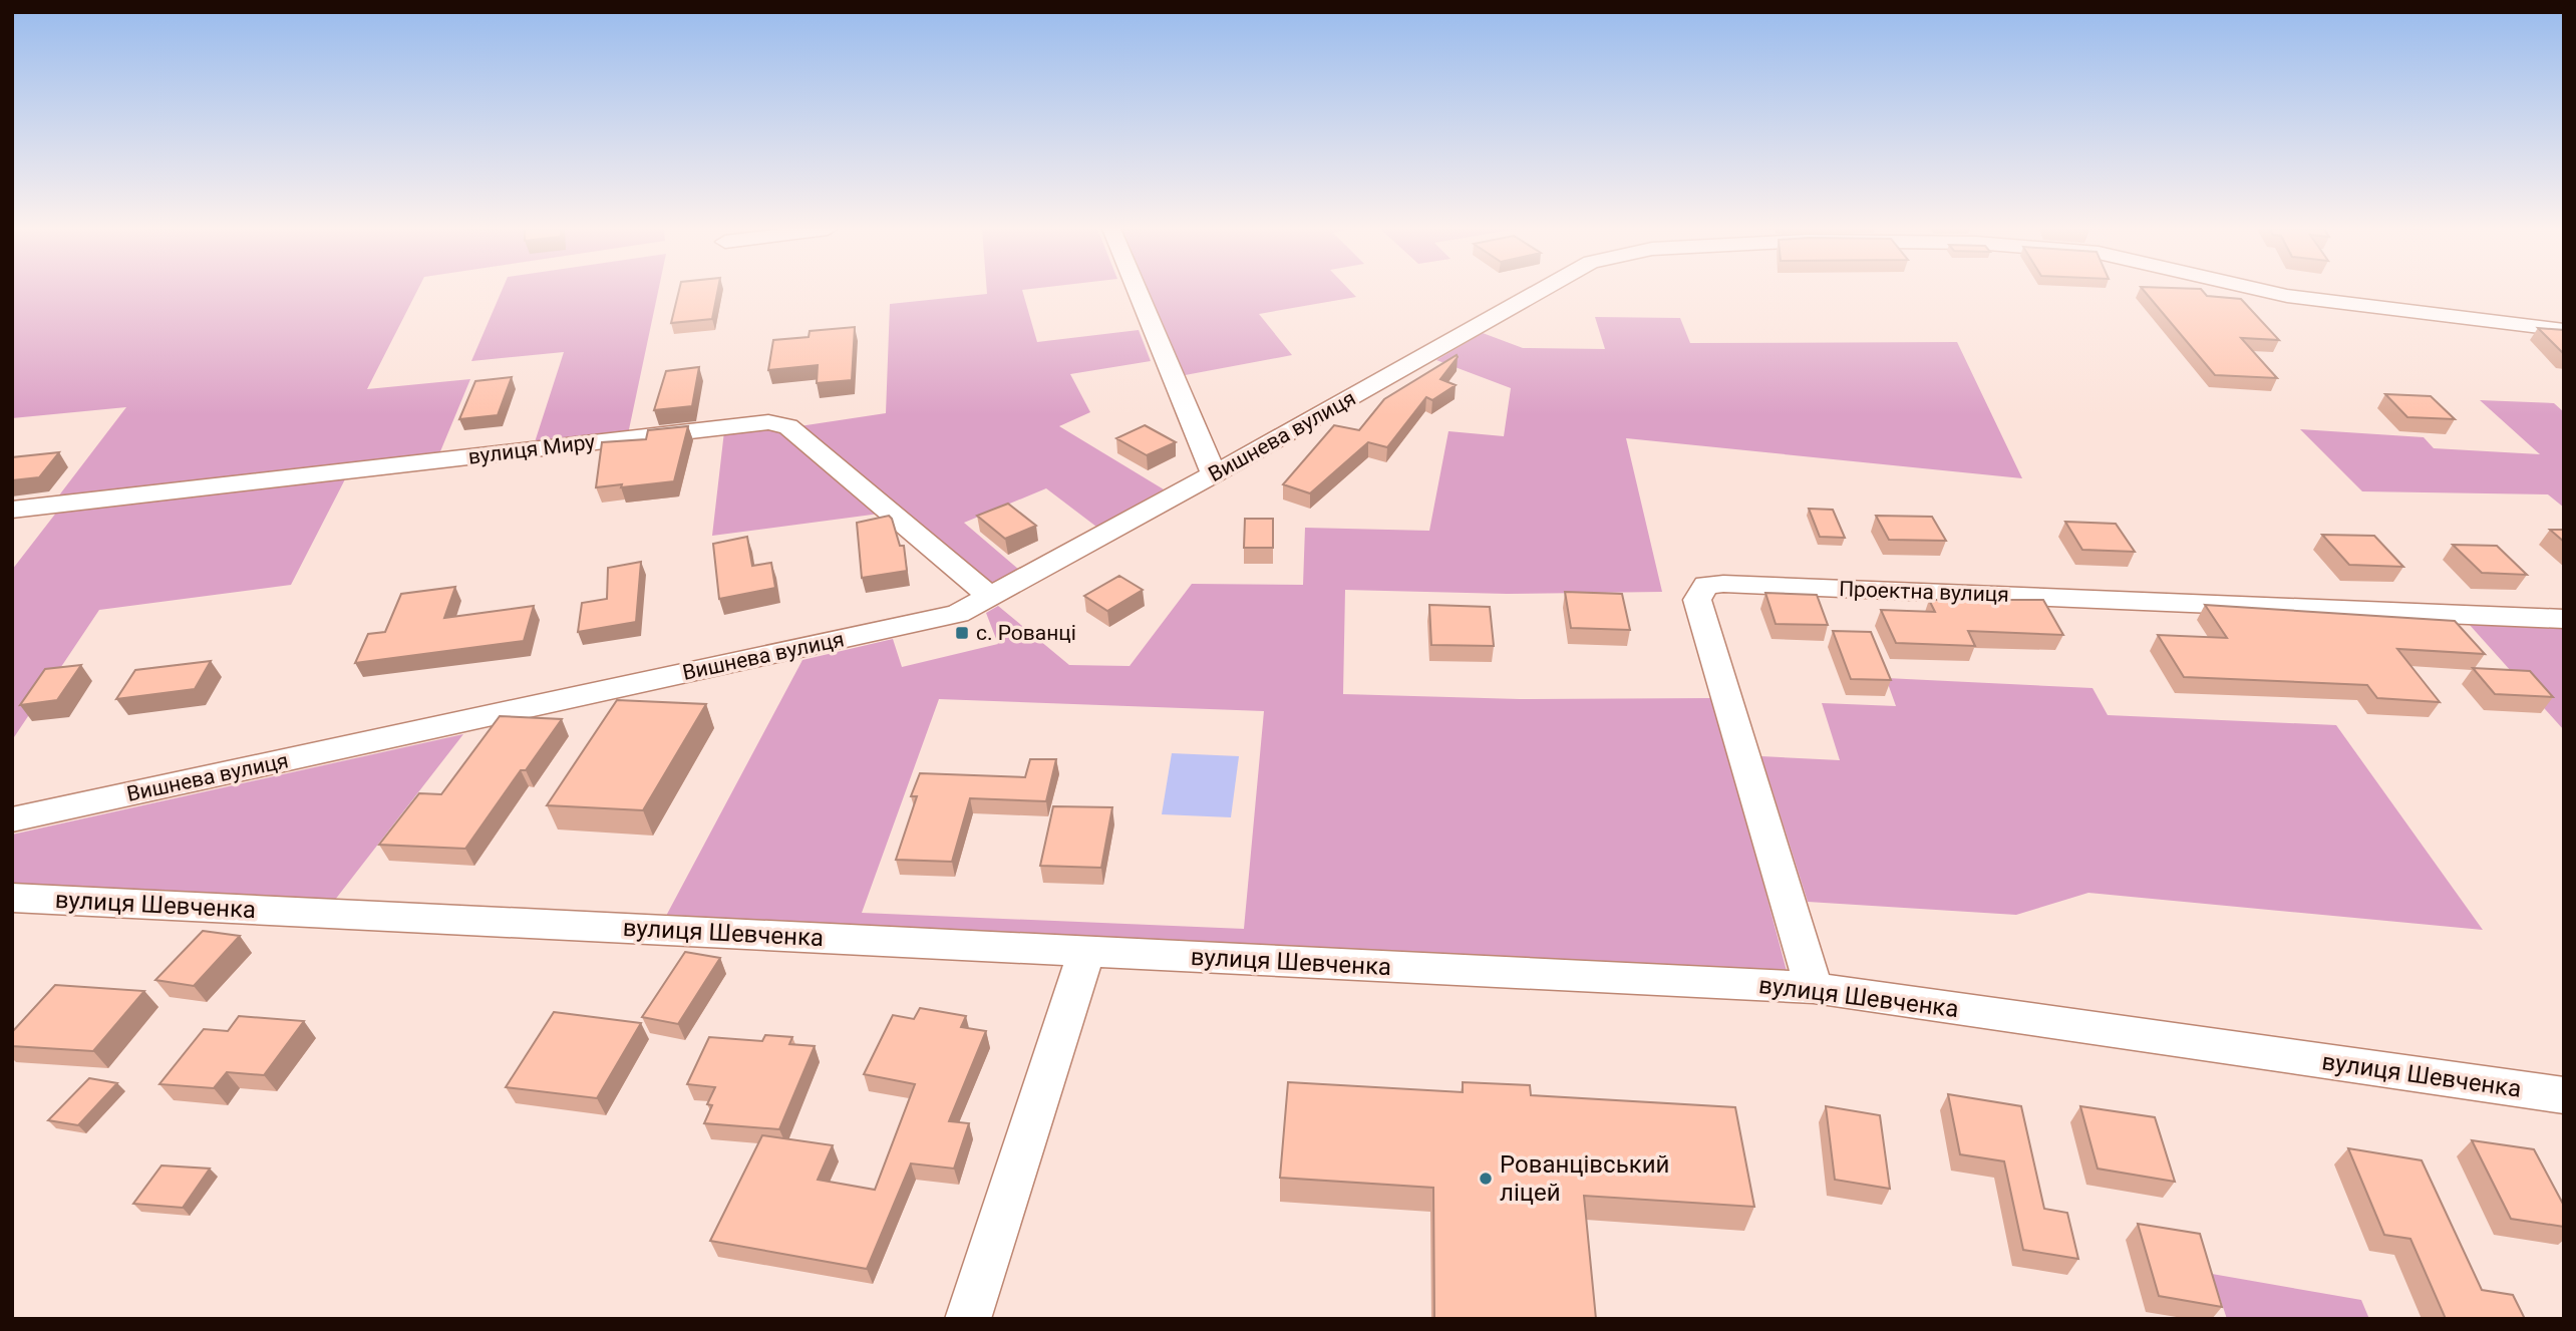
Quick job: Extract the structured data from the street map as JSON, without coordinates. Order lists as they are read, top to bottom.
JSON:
{
  "streets": {
    "street": [
      "Вишнева вулиця",
      "вулиця Миру",
      "Проектна вулиця",
      "вулиця Шевченка"
    ]
  },
  "crossings": [
    ["Вишнева вулиця", "вулиця Миру"],
    ["Проектна вулиця", "вулиця Шевченка"]
  ],
  "places": {
    "transit": ["с. Рованці"],
    "other": ["Рованцівський ліцей"]
  }
}
